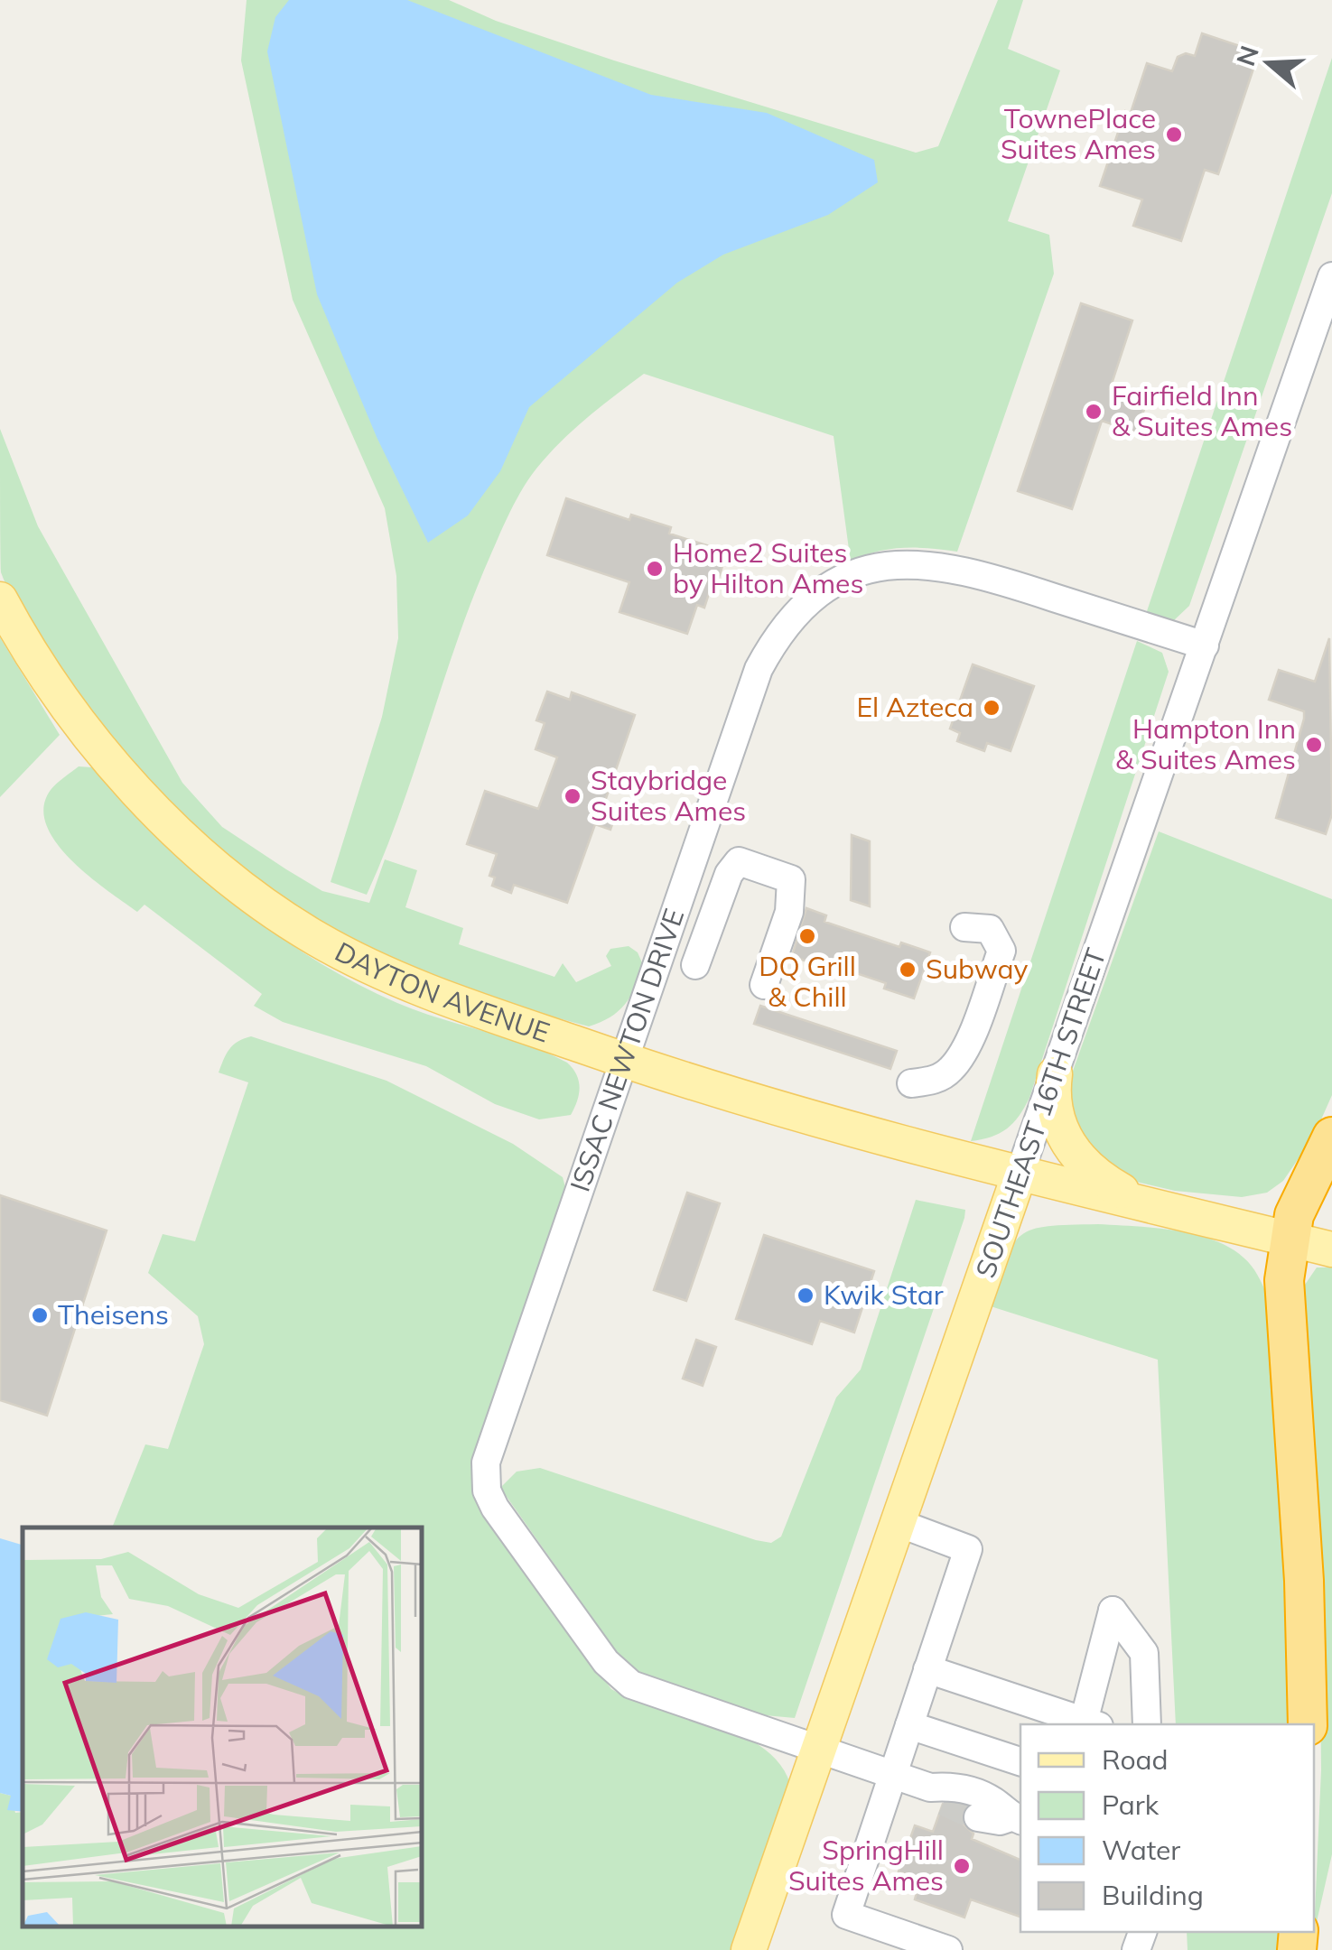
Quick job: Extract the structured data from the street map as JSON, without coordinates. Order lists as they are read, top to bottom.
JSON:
{
  "streets": {
    "main road": ["DAYTON AVENUE", "SOUTHEAST 16TH STREET"],
    "street": ["ISSAC NEWTON DRIVE"]
  },
  "crossings": [
    ["DAYTON AVENUE", "ISSAC NEWTON DRIVE"],
    ["DAYTON AVENUE", "SOUTHEAST 16TH STREET"],
    ["ISSAC NEWTON DRIVE", "SOUTHEAST 16TH STREET"]
  ],
  "places": [
    "TownePlace Suites Ames",
    "Fairfield Inn & Suites Ames",
    "Home2 Suites by Hilton Ames",
    "El Azteca",
    "Hampton Inn & Suites Ames",
    "Staybridge Suites Ames",
    "DQ Grill & Chill",
    "Subway",
    "Kwik Star",
    "Theisens",
    "SpringHill Suites Ames"
  ],
  "legend": [
    "Road",
    "Park",
    "Water",
    "Building"
  ],
  "north": "left"
}
